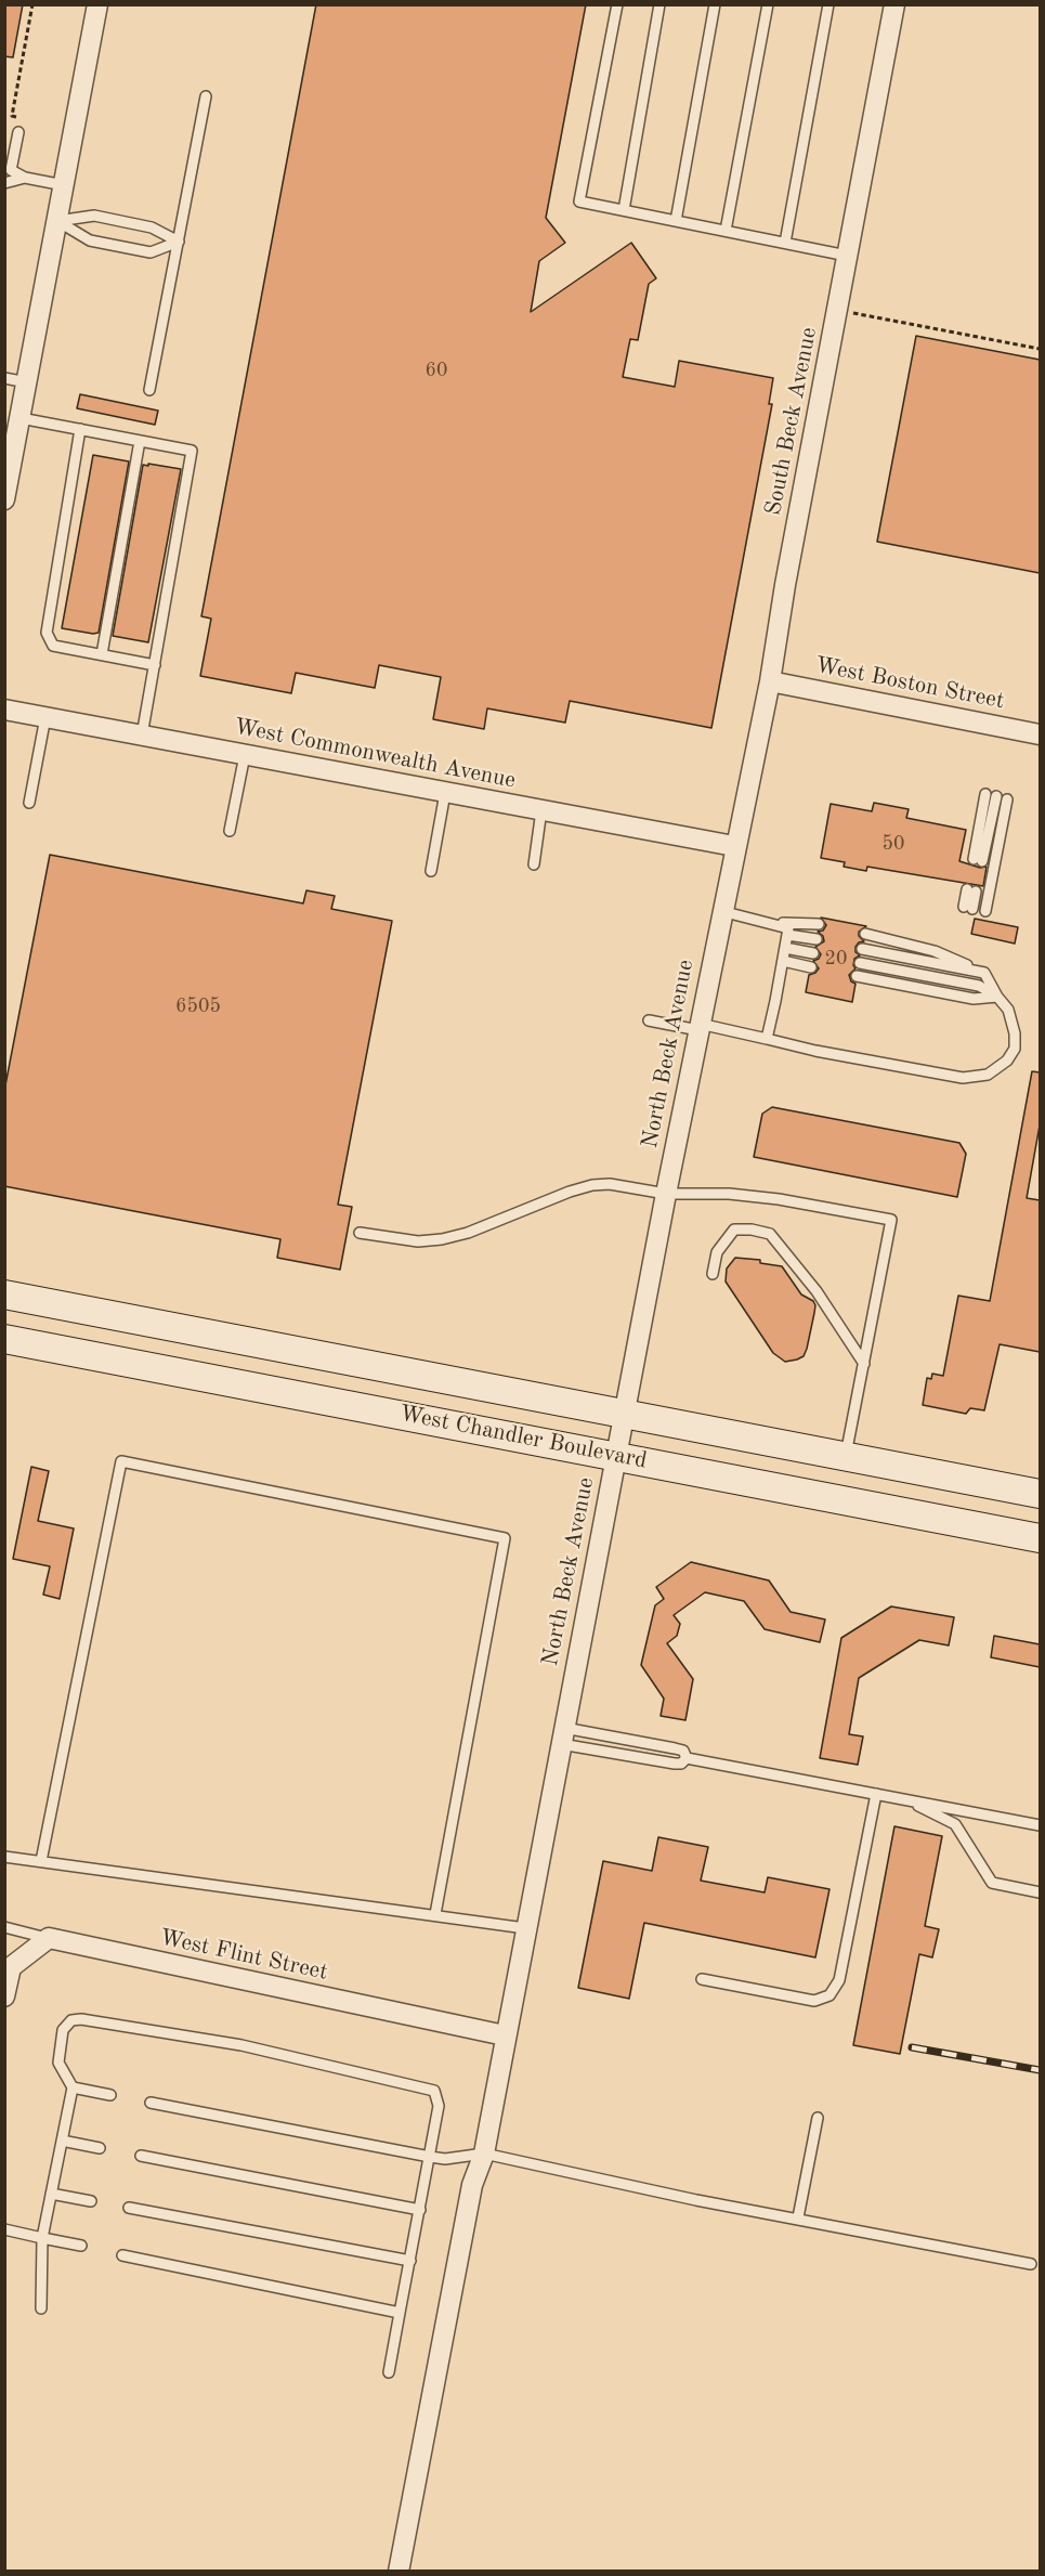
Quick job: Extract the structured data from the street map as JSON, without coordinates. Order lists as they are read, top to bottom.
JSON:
{
  "streets": {
    "main road": ["West Chandler Boulevard"],
    "street": [
      "South Beck Avenue",
      "West Boston Street",
      "West Commonwealth Avenue",
      "North Beck Avenue",
      "West Flint Street"
    ]
  },
  "crossings": [
    ["South Beck Avenue", "West Boston Street"],
    ["South Beck Avenue", "West Commonwealth Avenue"],
    ["South Beck Avenue", "North Beck Avenue"],
    ["West Commonwealth Avenue", "North Beck Avenue"],
    ["North Beck Avenue", "West Chandler Boulevard"],
    ["North Beck Avenue", "West Flint Street"]
  ],
  "house_numbers": [
    "60",
    "50",
    "20",
    "6505"
  ]
}
